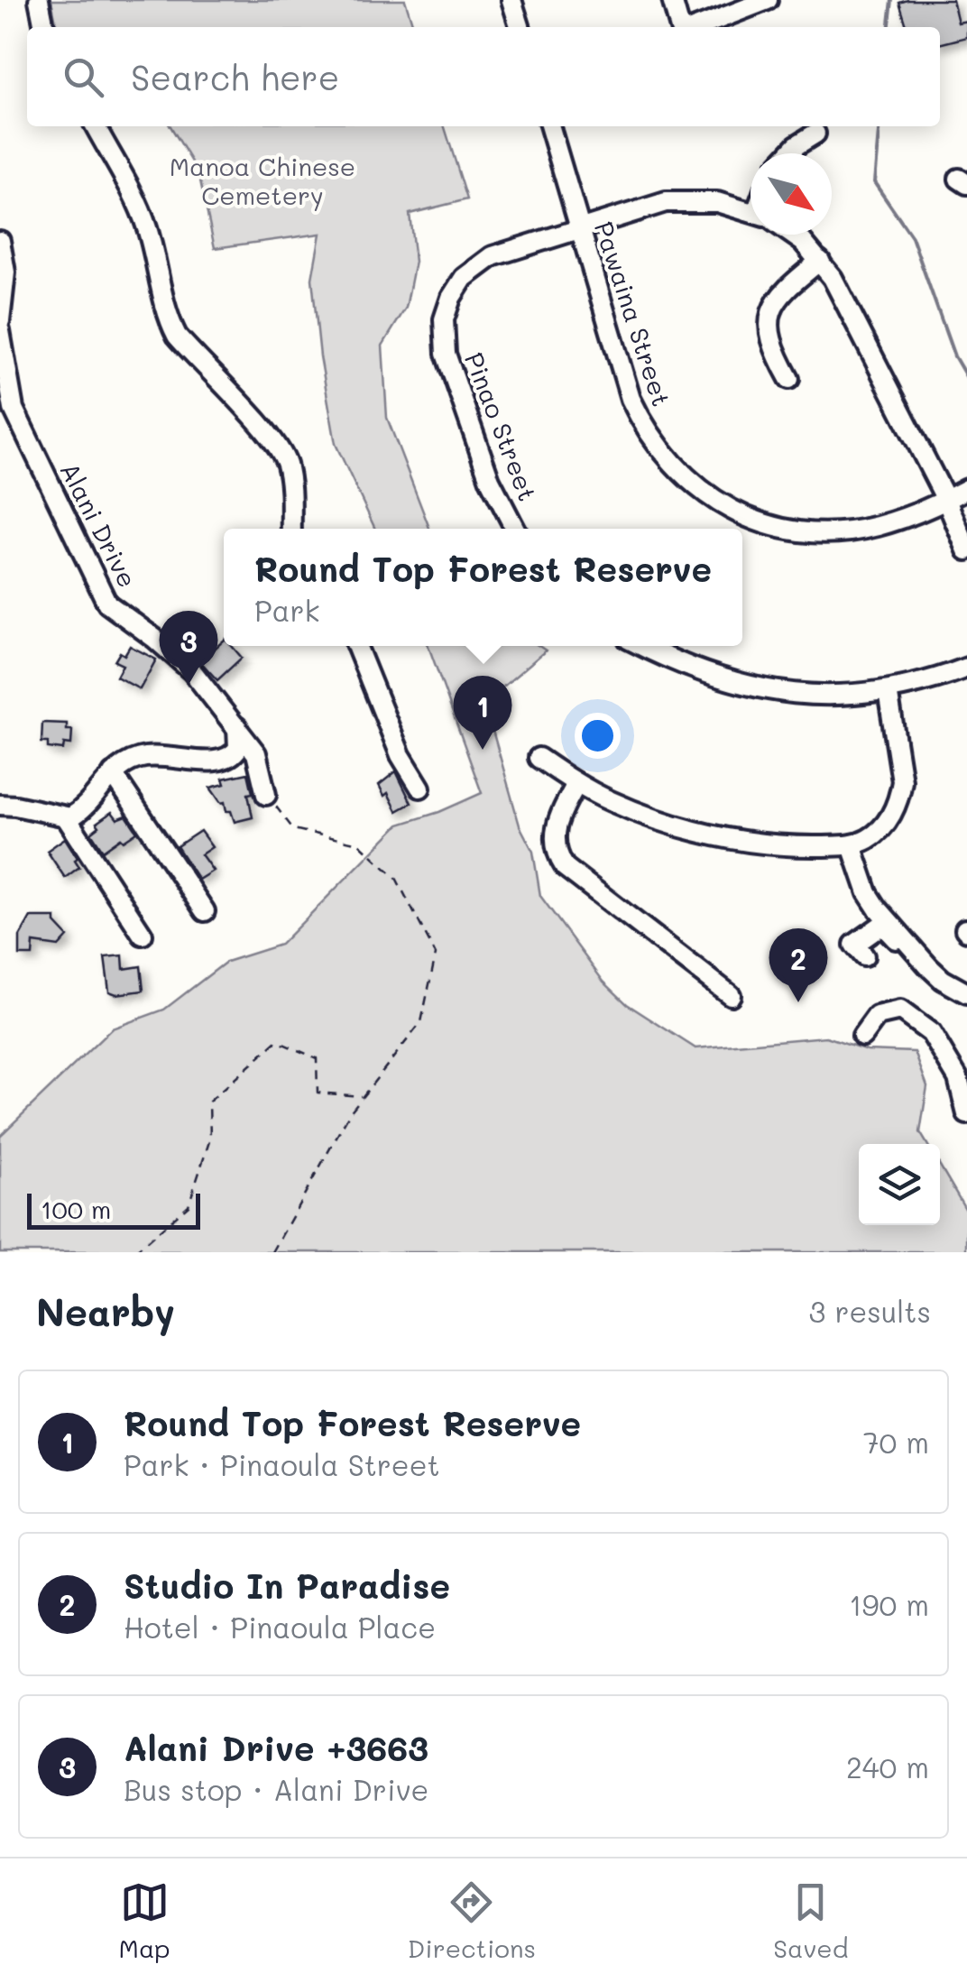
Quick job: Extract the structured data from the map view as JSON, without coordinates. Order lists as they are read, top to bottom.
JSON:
{
  "streets": {
    "street": ["Pawaina Street", "Pinao Street", "Alani Drive"]
  },
  "crossings": [
    ["Pawaina Street", "Pinao Street"]
  ],
  "parks": ["Manoa Chinese Cemetery"],
  "scale_bar": "100 m",
  "north": "bottom right",
  "page": {
    "search": "Search here",
    "popup": ["Round Top Forest Reserve", "Park"],
    "pins": ["3", "1", "2"],
    "scale": "100 m",
    "heading": ["Nearby", "3 results"],
    "list": [
      {
        "mark": "1",
        "name": "Round Top Forest Reserve",
        "note": "Park · Pinaoula Street",
        "value": "70 m"
      },
      {
        "mark": "2",
        "name": "Studio In Paradise",
        "note": "Hotel · Pinaoula Place",
        "value": "190 m"
      },
      {
        "mark": "3",
        "name": "Alani Drive +3663",
        "note": "Bus stop · Alani Drive",
        "value": "240 m"
      }
    ],
    "nav": ["Map", "Directions", "Saved"]
  }
}
